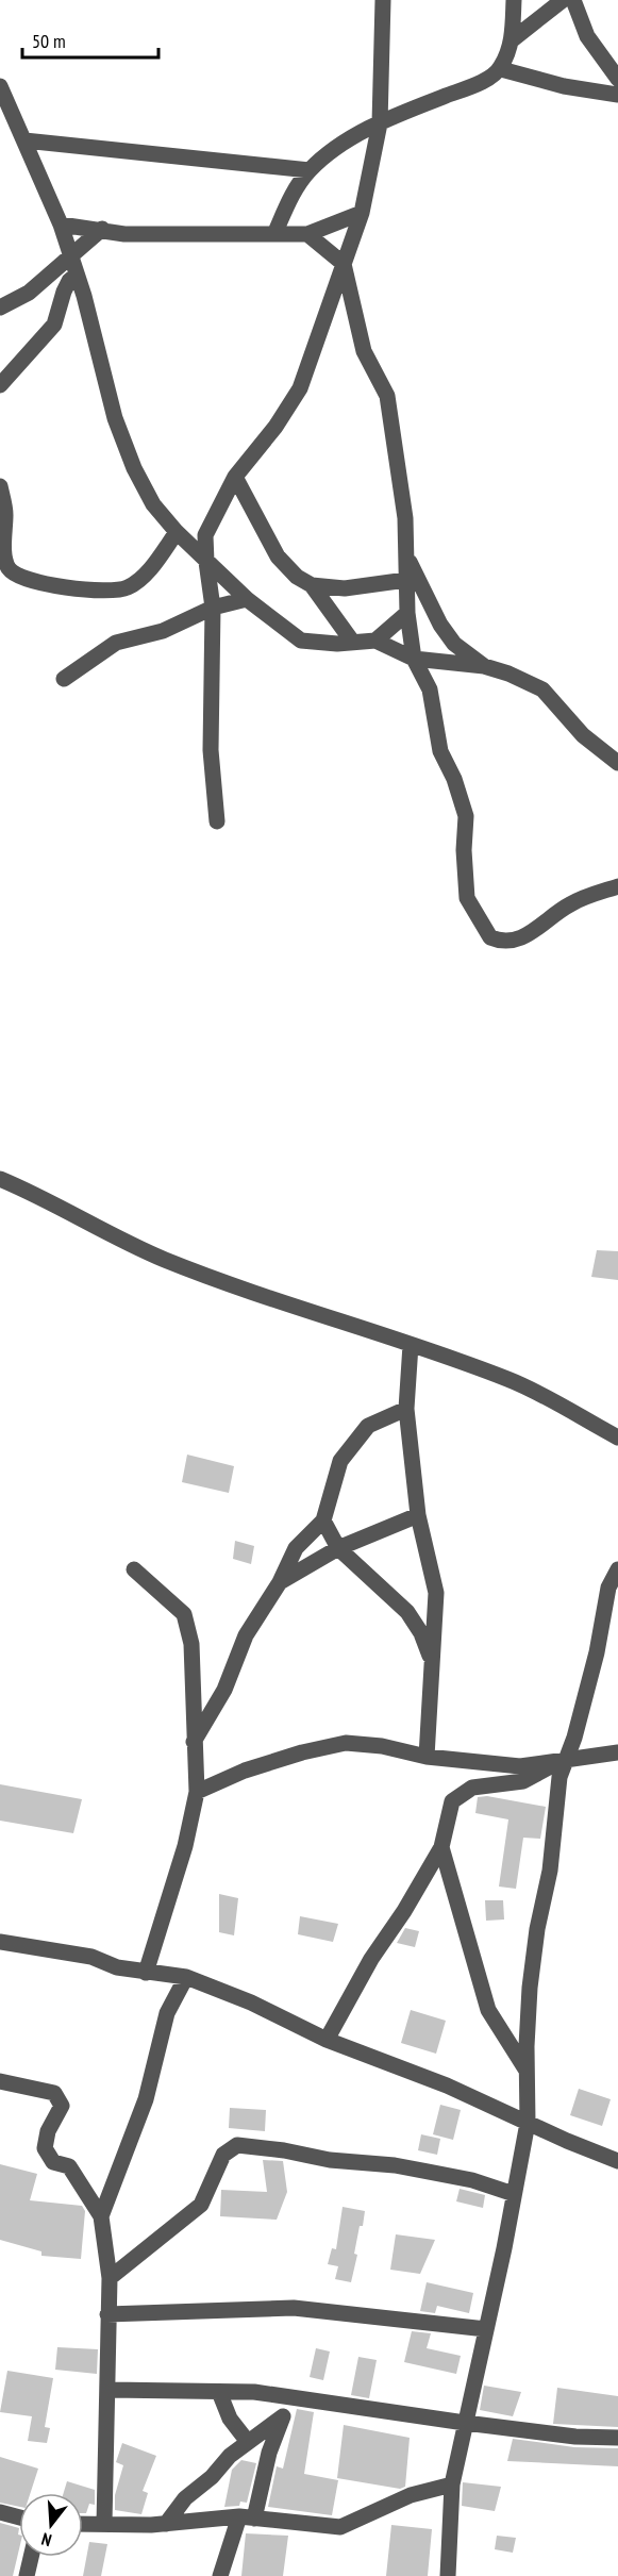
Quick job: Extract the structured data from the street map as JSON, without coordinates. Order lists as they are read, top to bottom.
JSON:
{
  "scale_bar": "50 m",
  "north": "bottom"
}
